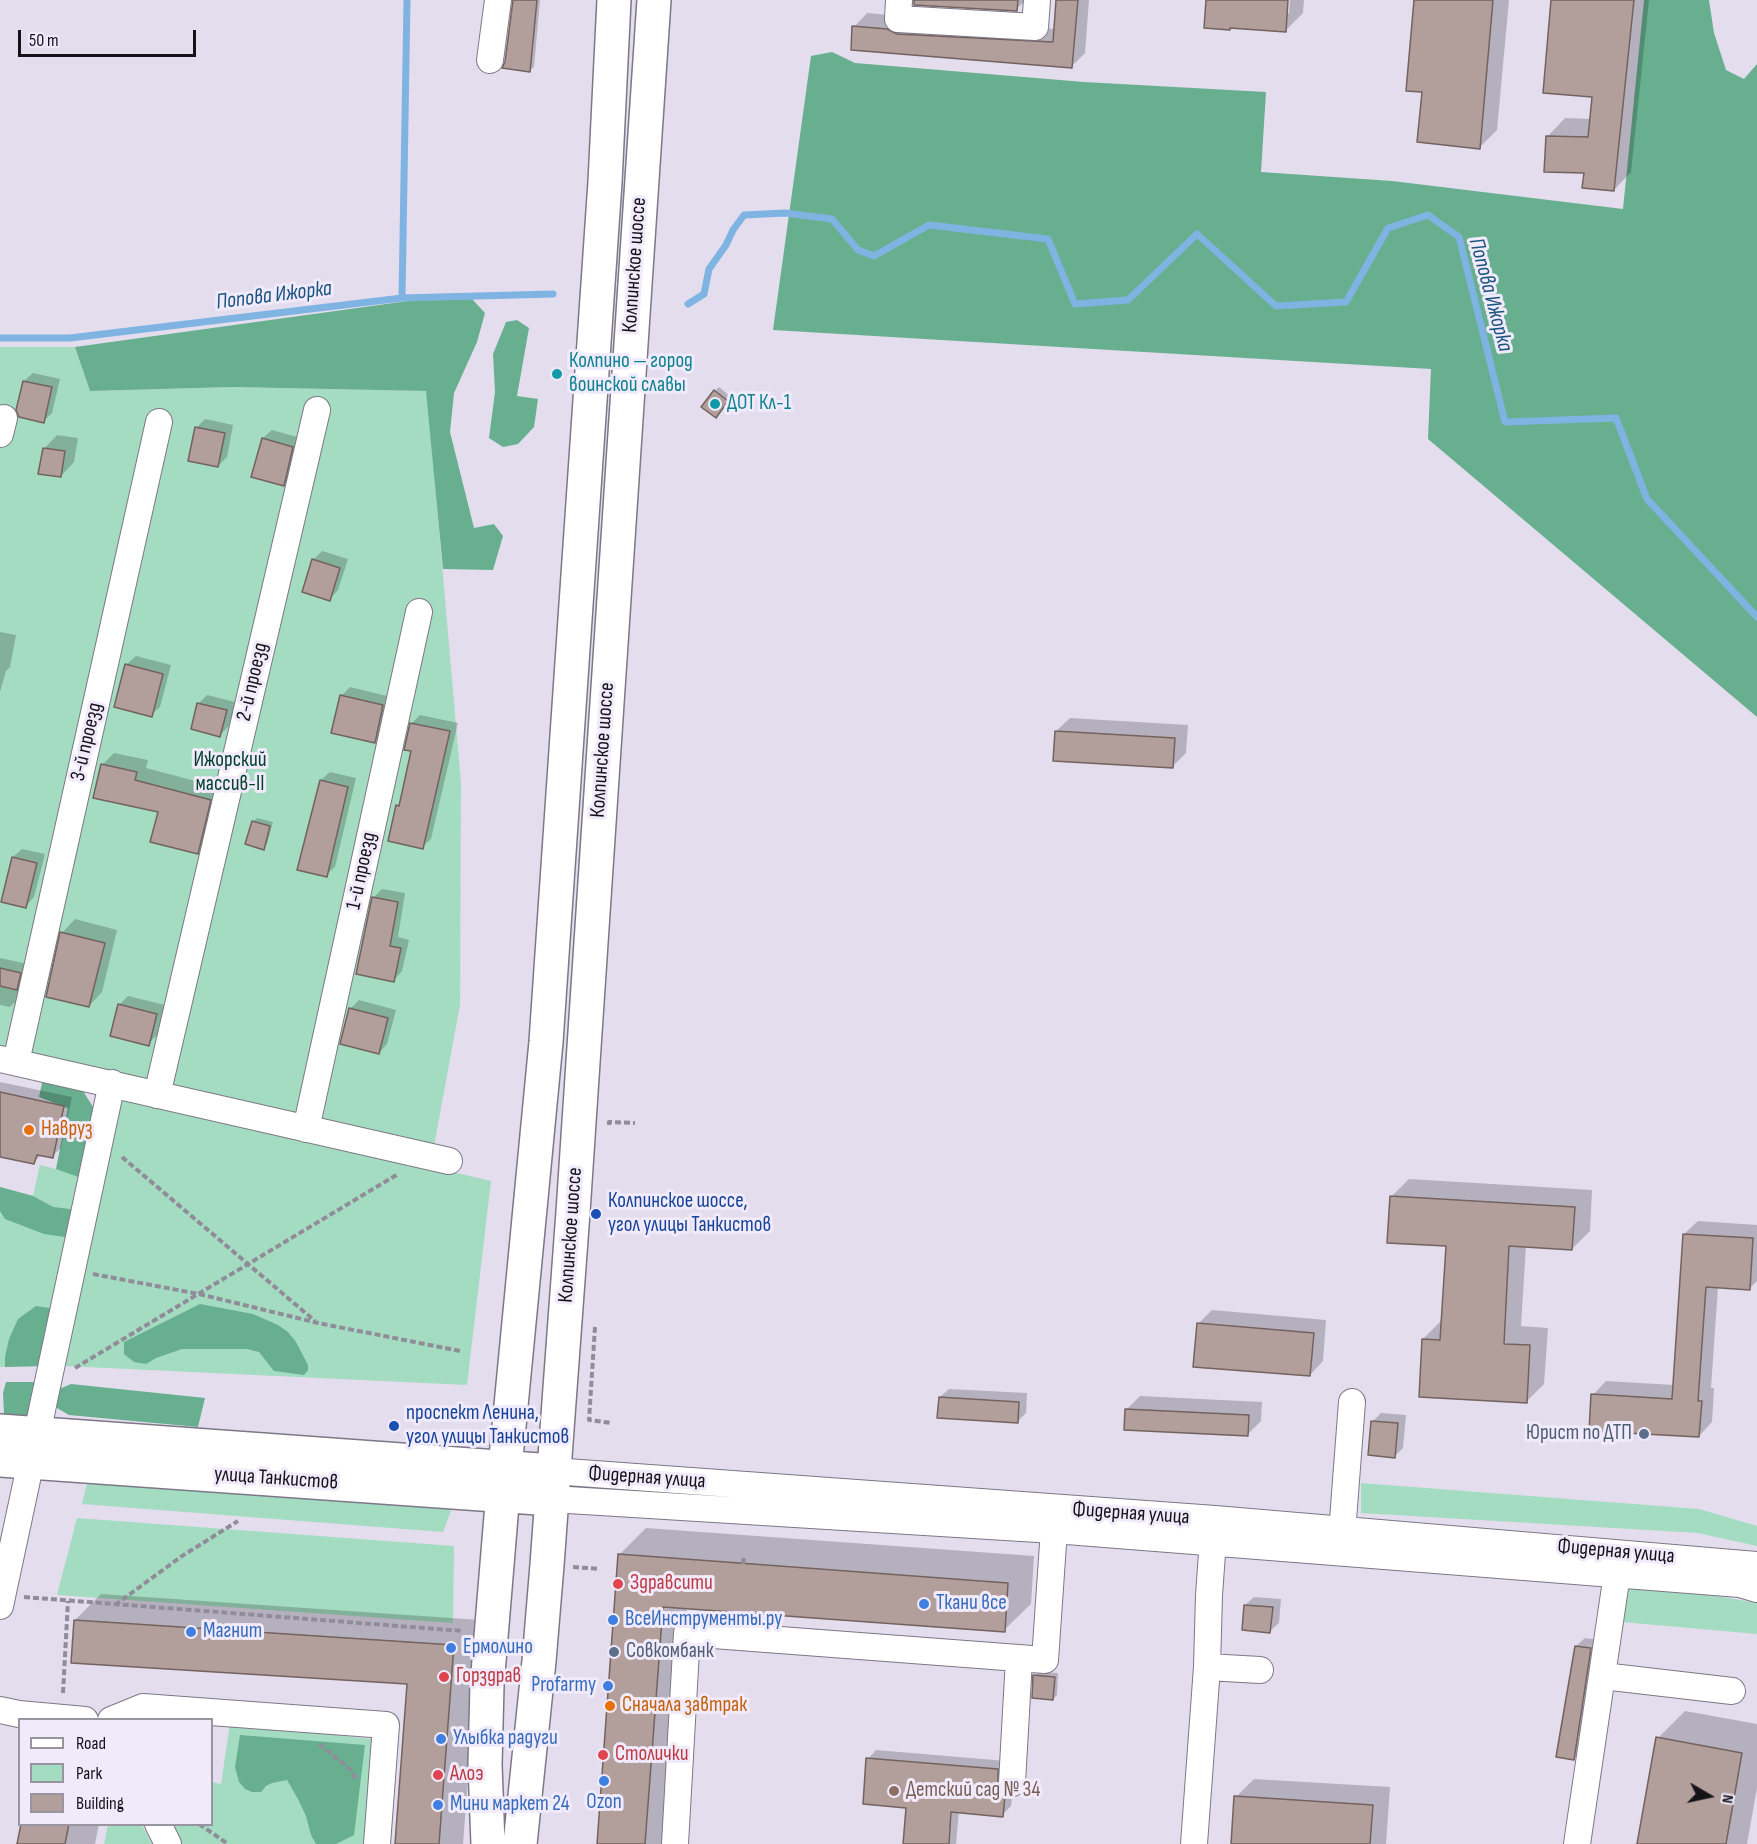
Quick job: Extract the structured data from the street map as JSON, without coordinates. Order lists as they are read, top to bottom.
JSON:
{
  "streets": {
    "main road": ["Колпинское шоссе", "Фидерная улица", "улица Танкистов"],
    "street": ["2-й проезд", "3-й проезд", "1-й проезд"]
  },
  "crossings": [
    ["Колпинское шоссе", "Фидерная улица"],
    ["Колпинское шоссе", "улица Танкистов"],
    ["Фидерная улица", "улица Танкистов"]
  ],
  "water": ["Попова Ижорка"],
  "parks": ["Ижорский массив-II"],
  "places": [
    "Колпино — город воинской славы",
    "ДОТ Кл-1",
    "Навруз",
    "Колпинское шоссе, угол улицы Танкистов",
    "проспект Ленина, угол улицы Танкистов",
    "Юрист по ДТП",
    "Здравсити",
    "Ткани все",
    "ВсеИнструменты.ру",
    "Магнит",
    "Ермолино",
    "Совкомбанк",
    "Горздрав",
    "Profarmy",
    "Сначала завтрак",
    "Улыбка радуги",
    "Столички",
    "Алоэ",
    "Ozon",
    "Детский сад № 34",
    "Мини маркет 24"
  ],
  "legend": ["Road", "Park", "Building"],
  "scale_bar": "50 m",
  "north": "right"
}
